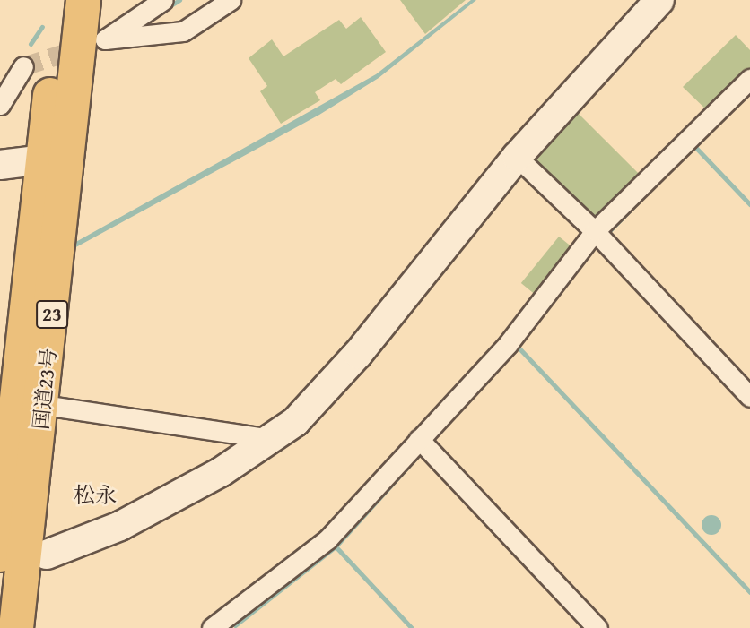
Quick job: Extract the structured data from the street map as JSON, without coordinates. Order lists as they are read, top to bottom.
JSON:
{
  "streets": {
    "highway": ["23", "国道23号"]
  },
  "districts": ["松永"]
}
